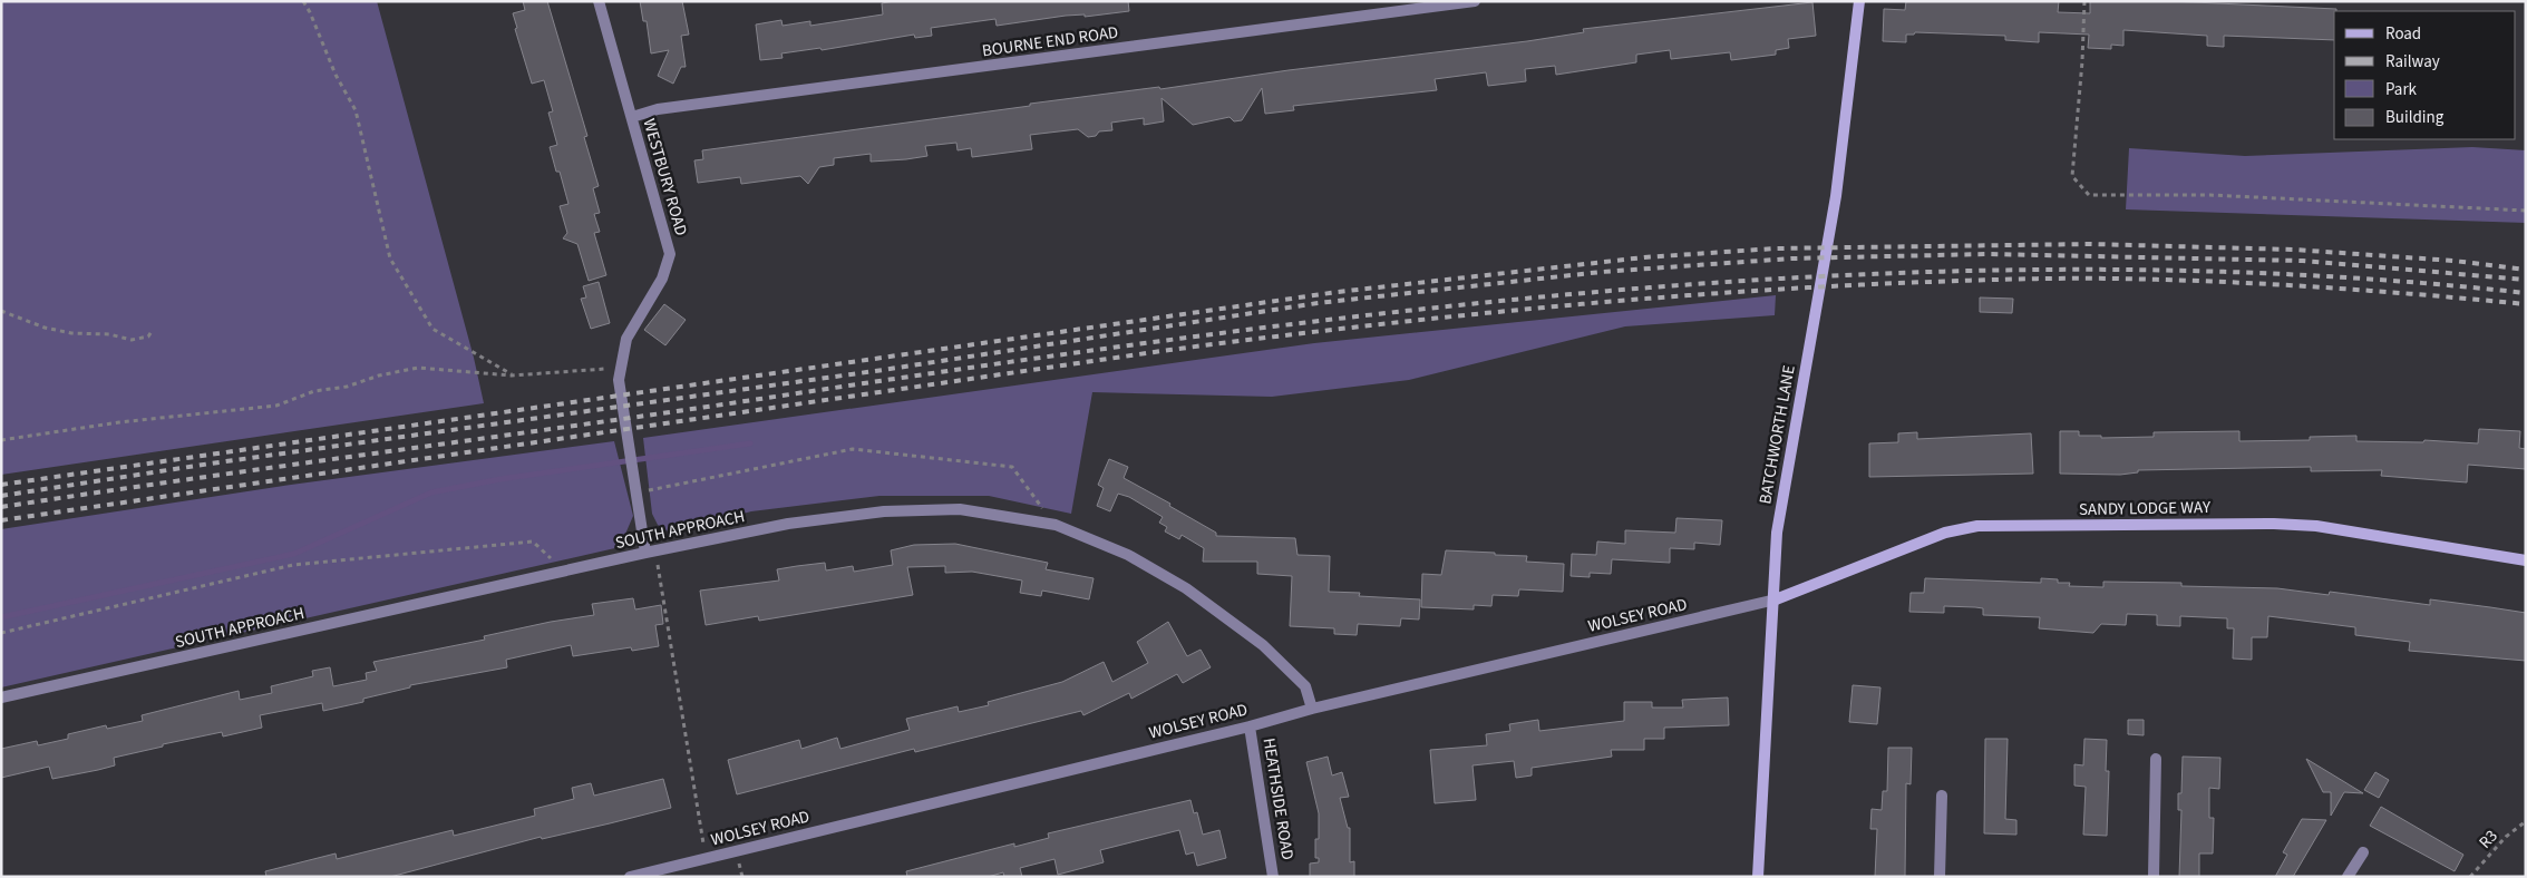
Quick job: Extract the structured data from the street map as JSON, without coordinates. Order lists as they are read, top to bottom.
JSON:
{
  "streets": {
    "street": [
      "BOURNE END ROAD",
      "WESTBURY ROAD",
      "BATCHWORTH LANE",
      "SANDY LODGE WAY",
      "SOUTH APPROACH",
      "WOLSEY ROAD",
      "HEATHSIDE ROAD"
    ],
    "path": ["R3"]
  },
  "crossings": [
    ["BOURNE END ROAD", "WESTBURY ROAD"],
    ["WESTBURY ROAD", "SOUTH APPROACH"],
    ["BATCHWORTH LANE", "SANDY LODGE WAY"],
    ["BATCHWORTH LANE", "WOLSEY ROAD"],
    ["SANDY LODGE WAY", "WOLSEY ROAD"],
    ["SOUTH APPROACH", "WOLSEY ROAD"],
    ["WOLSEY ROAD", "HEATHSIDE ROAD"]
  ],
  "legend": [
    "Road",
    "Railway",
    "Park",
    "Building"
  ]
}
